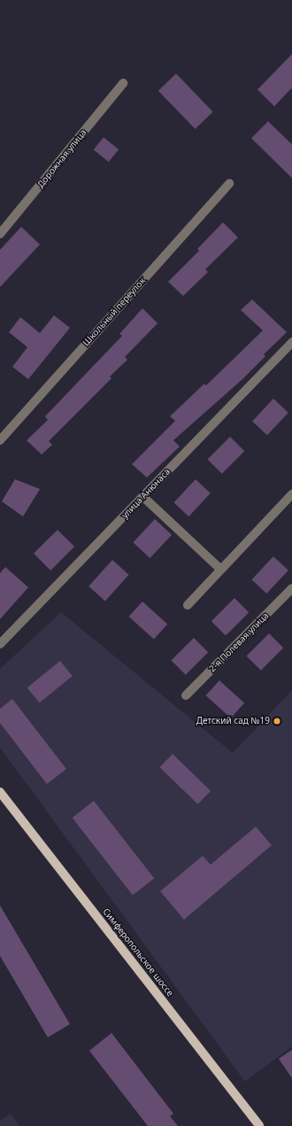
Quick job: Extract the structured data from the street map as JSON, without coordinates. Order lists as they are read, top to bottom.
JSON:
{
  "streets": {
    "main road": ["Симферопольское шоссе"],
    "street": [
      "Дорожная улица",
      "Школьный переулок",
      "улица Анюнаса",
      "2-я Полевая улица"
    ]
  },
  "places": ["Детский сад №19"]
}
